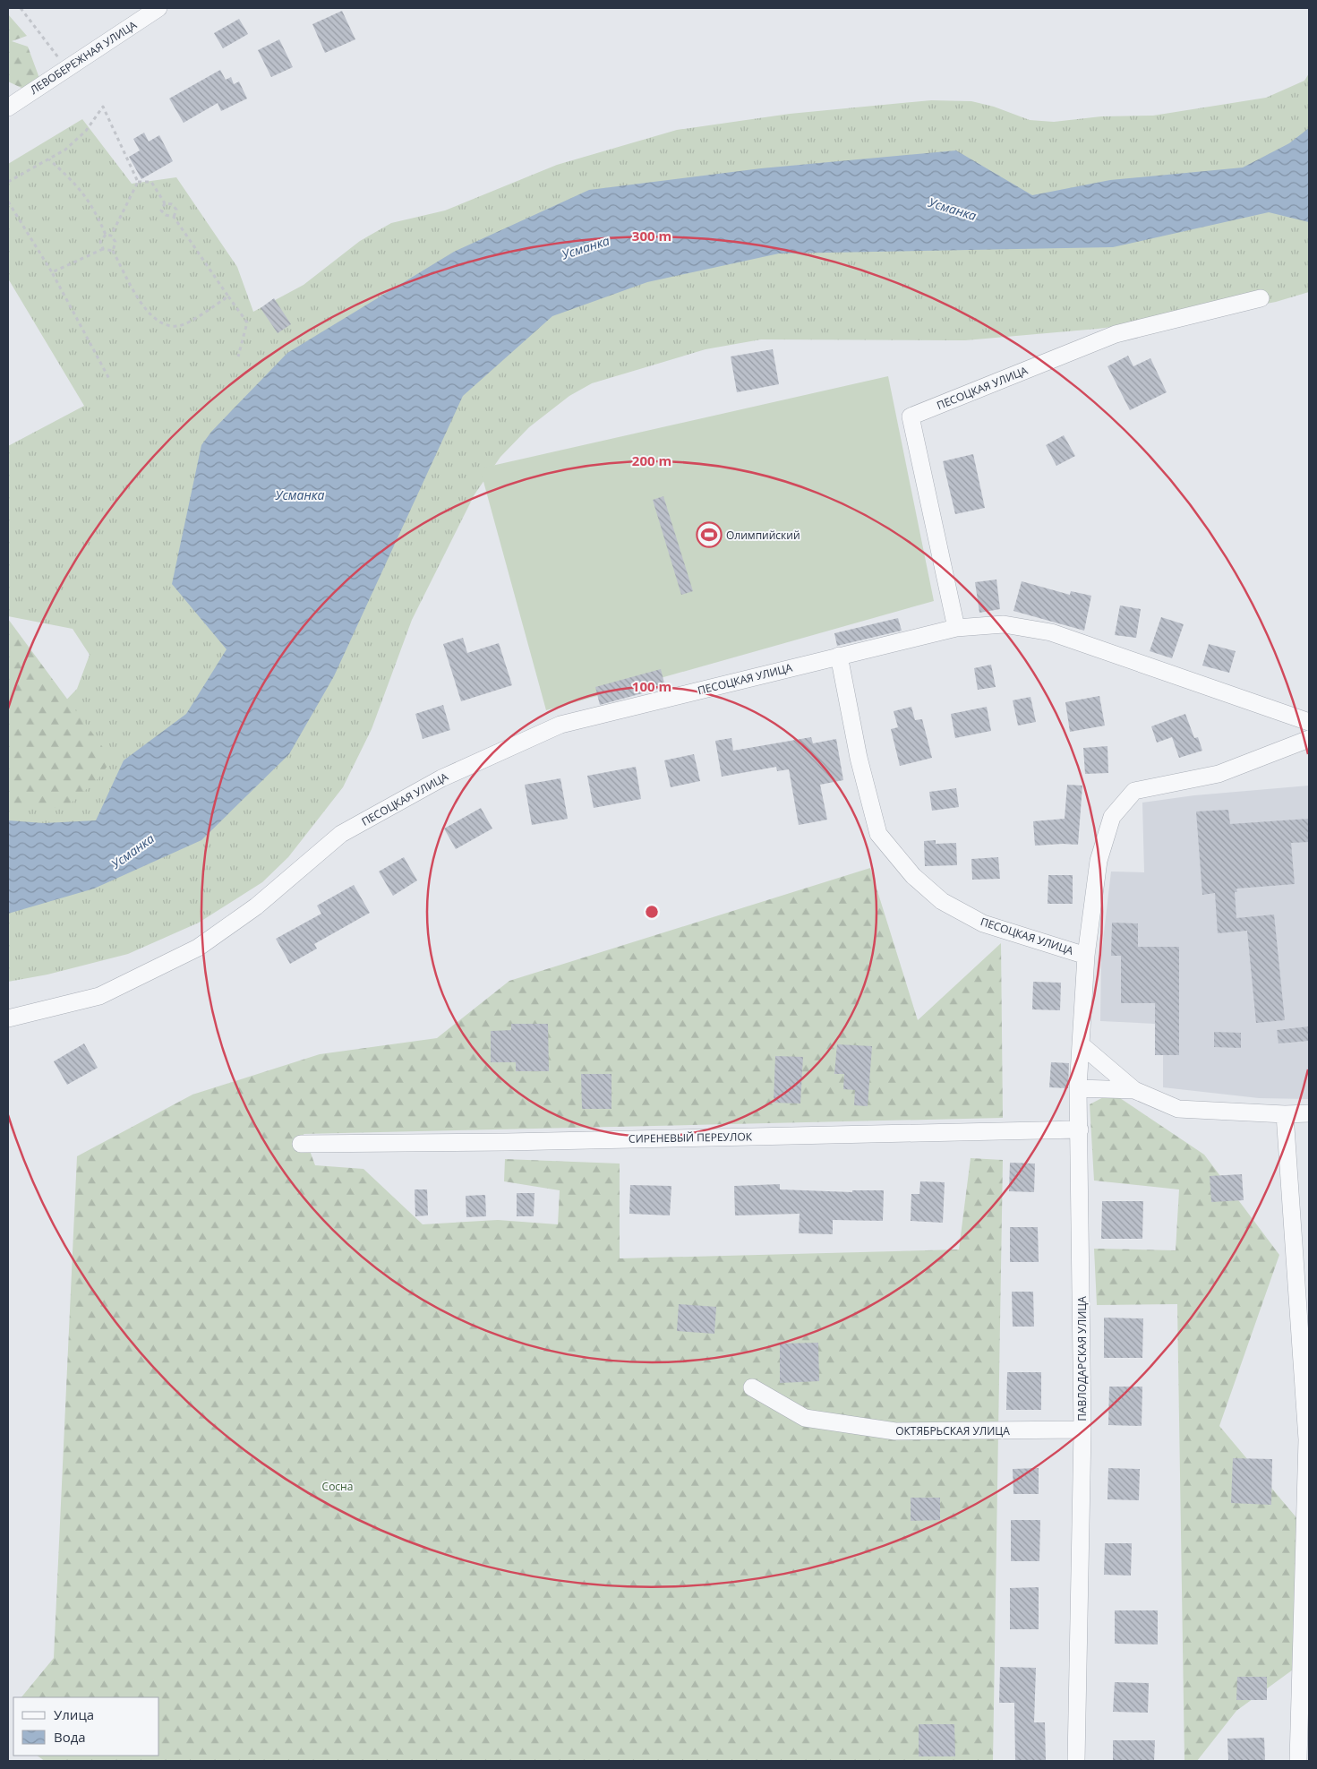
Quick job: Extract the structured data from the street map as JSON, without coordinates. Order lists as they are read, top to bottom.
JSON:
{
  "streets": {
    "street": [
      "ЛЕВОБЕРЕЖНАЯ УЛИЦА",
      "ПЕСОЦКАЯ УЛИЦА",
      "СИРЕНЕВЫЙ ПЕРЕУЛОК",
      "ПАВЛОДАРСКАЯ УЛИЦА",
      "ОКТЯБРЬСКАЯ УЛИЦА"
    ]
  },
  "crossings": [
    ["ПЕСОЦКАЯ УЛИЦА", "ПАВЛОДАРСКАЯ УЛИЦА"],
    ["СИРЕНЕВЫЙ ПЕРЕУЛОК", "ПАВЛОДАРСКАЯ УЛИЦА"],
    ["ПАВЛОДАРСКАЯ УЛИЦА", "ОКТЯБРЬСКАЯ УЛИЦА"]
  ],
  "water": ["Усманка"],
  "parks": ["Сосна"],
  "places": {
    "sports": ["Олимпийский"]
  },
  "legend": ["Улица", "Вода"],
  "rings": ["300 m", "200 m", "100 m"]
}
